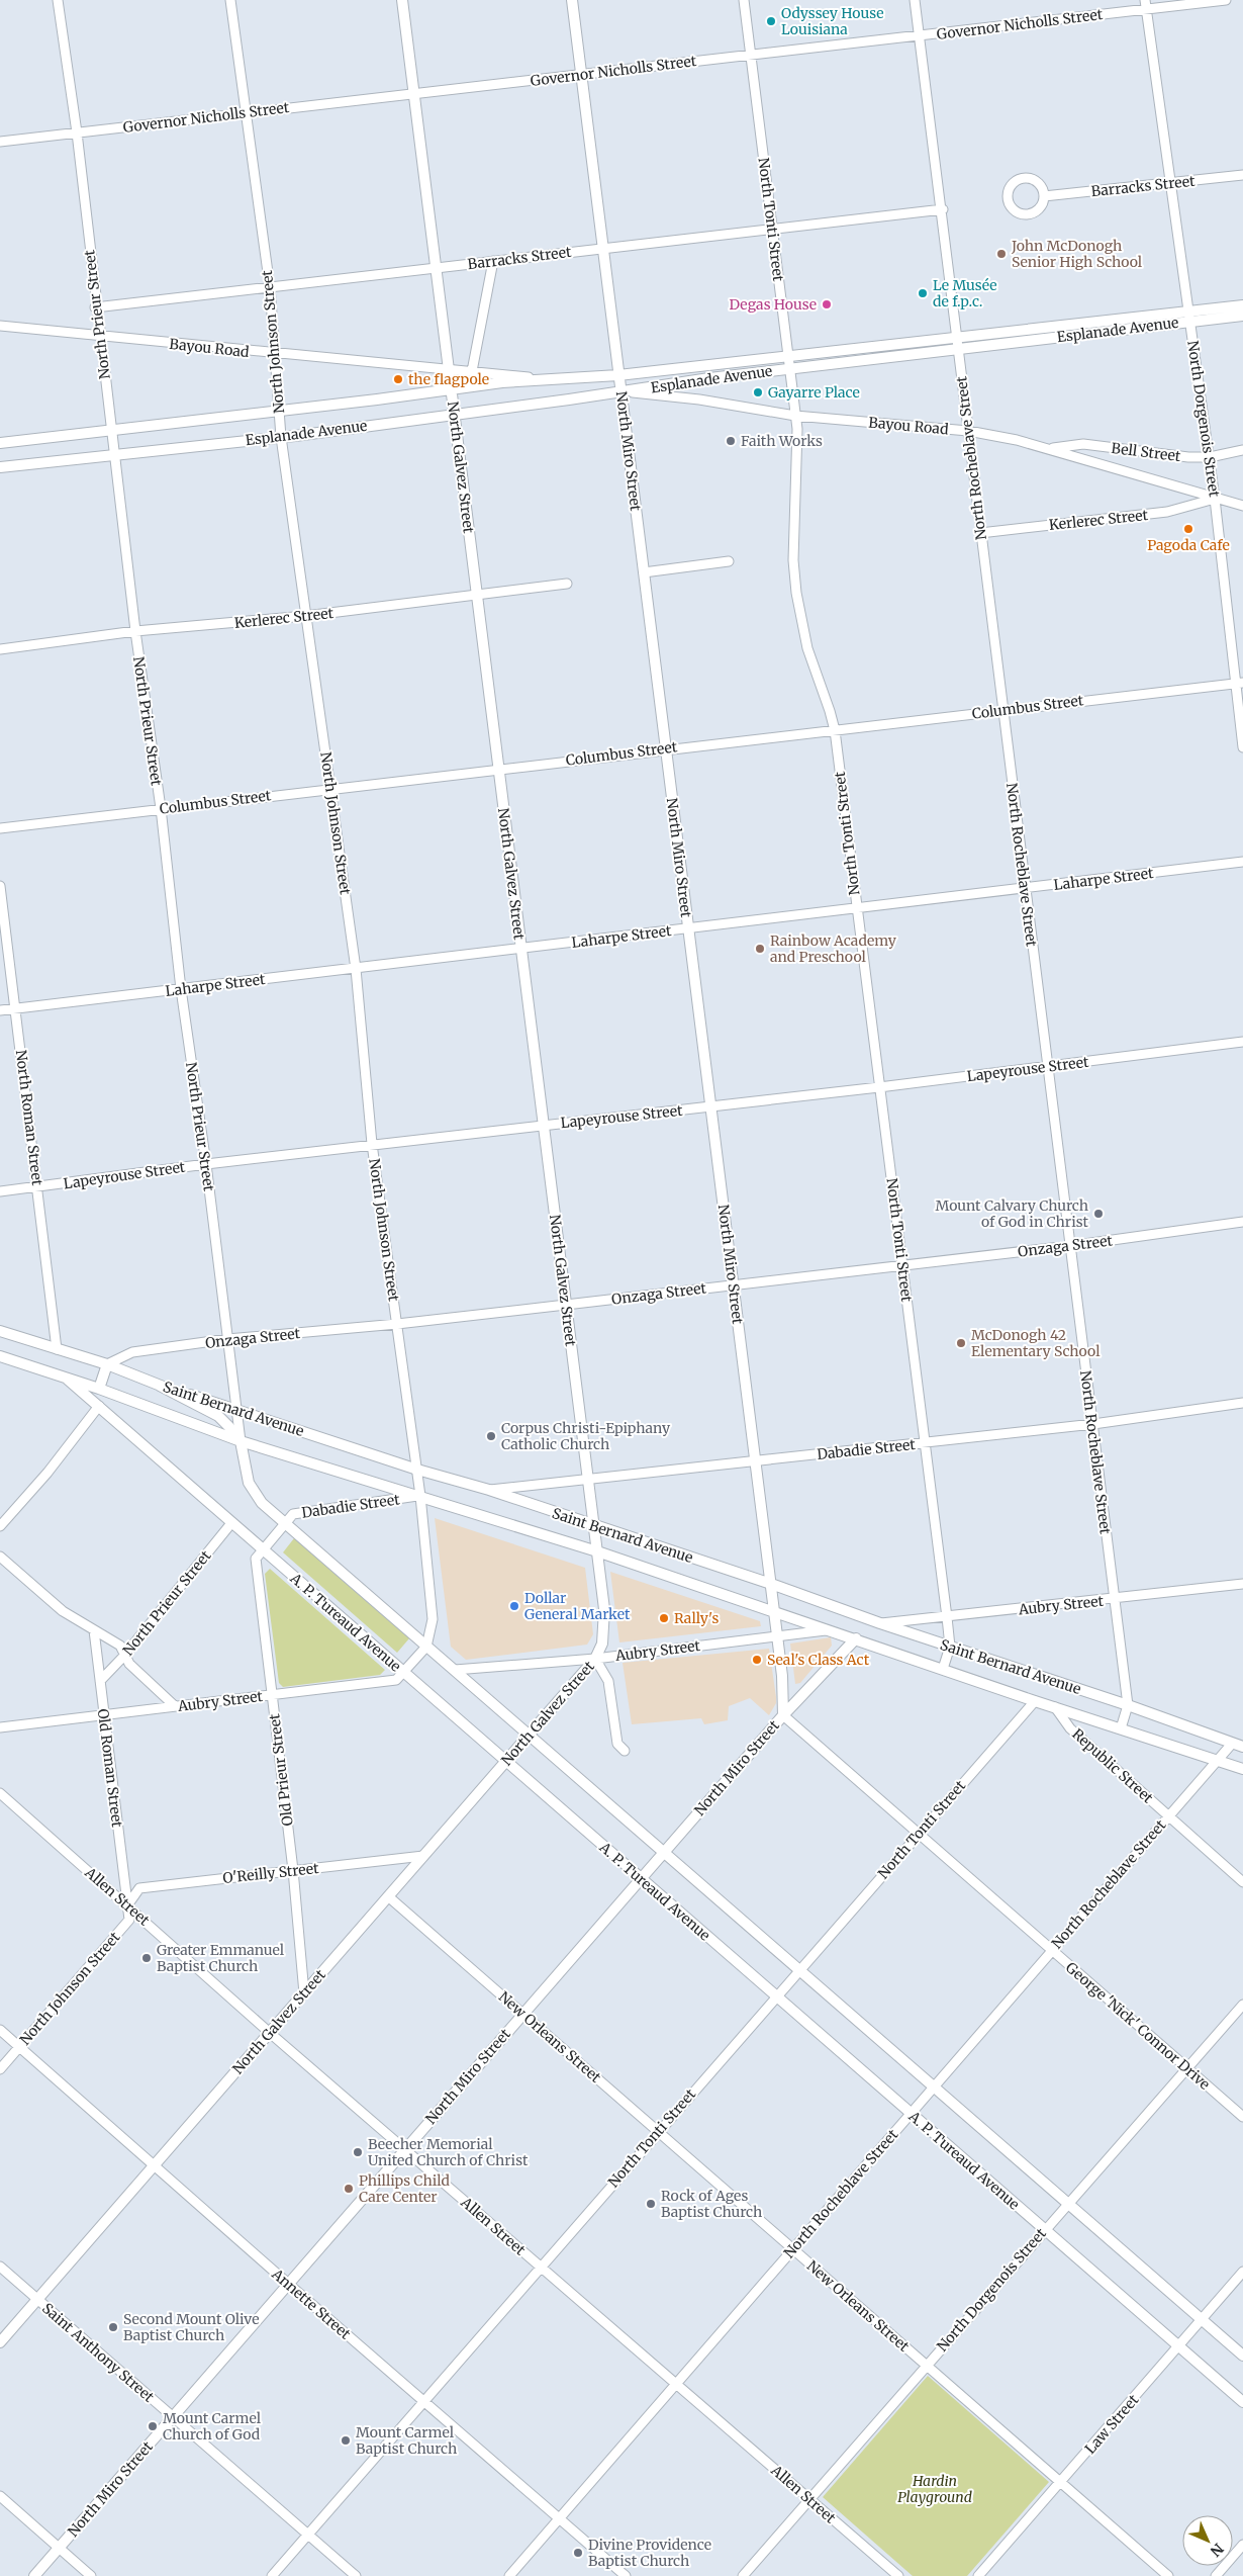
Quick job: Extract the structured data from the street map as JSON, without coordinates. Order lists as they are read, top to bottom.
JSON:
{
  "streets": {
    "street": [
      "Governor Nicholls Street",
      "Barracks Street",
      "North Tonti Street",
      "North Prieur Street",
      "Esplanade Avenue",
      "North Johnson Street",
      "Bayou Road",
      "North Dorgenois Street",
      "North Miro Street",
      "Bell Street",
      "North Rocheblave Street",
      "North Galvez Street",
      "Kerlerec Street",
      "Columbus Street",
      "Laharpe Street",
      "Lapeyrouse Street",
      "North Roman Street",
      "Onzaga Street",
      "Saint Bernard Avenue",
      "Dabadie Street",
      "Aubry Street",
      "A. P. Tureaud Avenue",
      "Republic Street",
      "Old Roman Street",
      "Old Prieur Street",
      "O'Reilly Street",
      "Allen Street",
      "George 'Nick' Connor Drive",
      "New Orleans Street",
      "Annette Street",
      "Saint Anthony Street",
      "Law Street"
    ]
  },
  "crossings": [
    ["Governor Nicholls Street", "North Tonti Street"],
    ["Governor Nicholls Street", "North Prieur Street"],
    ["Governor Nicholls Street", "North Johnson Street"],
    ["Governor Nicholls Street", "North Dorgenois Street"],
    ["Governor Nicholls Street", "North Miro Street"],
    ["Governor Nicholls Street", "North Rocheblave Street"],
    ["Governor Nicholls Street", "North Galvez Street"],
    ["Barracks Street", "North Tonti Street"],
    ["Barracks Street", "North Prieur Street"],
    ["Barracks Street", "North Johnson Street"],
    ["Barracks Street", "North Dorgenois Street"],
    ["Barracks Street", "North Miro Street"],
    ["Barracks Street", "North Rocheblave Street"],
    ["Barracks Street", "North Galvez Street"],
    ["North Tonti Street", "Esplanade Avenue"],
    ["North Tonti Street", "Bayou Road"],
    ["North Tonti Street", "Columbus Street"],
    ["North Tonti Street", "Laharpe Street"],
    ["North Tonti Street", "Lapeyrouse Street"],
    ["North Tonti Street", "Onzaga Street"],
    ["North Tonti Street", "Saint Bernard Avenue"],
    ["North Tonti Street", "Dabadie Street"],
    ["North Tonti Street", "Aubry Street"],
    ["North Tonti Street", "A. P. Tureaud Avenue"],
    ["North Tonti Street", "Allen Street"],
    ["North Tonti Street", "George 'Nick' Connor Drive"],
    ["North Tonti Street", "New Orleans Street"],
    ["North Tonti Street", "Annette Street"],
    ["North Tonti Street", "Saint Anthony Street"],
    ["North Prieur Street", "Esplanade Avenue"],
    ["North Prieur Street", "Bayou Road"],
    ["North Prieur Street", "Kerlerec Street"],
    ["North Prieur Street", "Columbus Street"],
    ["North Prieur Street", "Laharpe Street"],
    ["North Prieur Street", "Lapeyrouse Street"],
    ["North Prieur Street", "Onzaga Street"],
    ["North Prieur Street", "Saint Bernard Avenue"],
    ["North Prieur Street", "A. P. Tureaud Avenue"],
    ["North Prieur Street", "Old Roman Street"],
    ["Esplanade Avenue", "North Johnson Street"],
    ["Esplanade Avenue", "Bayou Road"],
    ["Esplanade Avenue", "North Dorgenois Street"],
    ["Esplanade Avenue", "North Miro Street"],
    ["Esplanade Avenue", "North Rocheblave Street"],
    ["Esplanade Avenue", "North Galvez Street"],
    ["North Johnson Street", "Bayou Road"],
    ["North Johnson Street", "Kerlerec Street"],
    ["North Johnson Street", "Columbus Street"],
    ["North Johnson Street", "Laharpe Street"],
    ["North Johnson Street", "Lapeyrouse Street"],
    ["North Johnson Street", "Onzaga Street"],
    ["North Johnson Street", "Saint Bernard Avenue"],
    ["North Johnson Street", "Dabadie Street"],
    ["North Johnson Street", "Aubry Street"],
    ["North Johnson Street", "Old Roman Street"],
    ["North Johnson Street", "O'Reilly Street"],
    ["North Johnson Street", "Allen Street"],
    ["North Johnson Street", "Annette Street"],
    ["Bayou Road", "North Dorgenois Street"],
    ["Bayou Road", "North Miro Street"],
    ["Bayou Road", "Bell Street"],
    ["Bayou Road", "North Rocheblave Street"],
    ["Bayou Road", "North Galvez Street"],
    ["Bayou Road", "Kerlerec Street"],
    ["North Dorgenois Street", "Bell Street"],
    ["North Dorgenois Street", "Kerlerec Street"],
    ["North Dorgenois Street", "Columbus Street"],
    ["North Dorgenois Street", "A. P. Tureaud Avenue"],
    ["North Dorgenois Street", "Allen Street"],
    ["North Dorgenois Street", "George 'Nick' Connor Drive"],
    ["North Dorgenois Street", "New Orleans Street"],
    ["North Miro Street", "Columbus Street"],
    ["North Miro Street", "Laharpe Street"],
    ["North Miro Street", "Lapeyrouse Street"],
    ["North Miro Street", "Onzaga Street"],
    ["North Miro Street", "Saint Bernard Avenue"],
    ["North Miro Street", "Dabadie Street"],
    ["North Miro Street", "Aubry Street"],
    ["North Miro Street", "A. P. Tureaud Avenue"],
    ["North Miro Street", "Allen Street"],
    ["North Miro Street", "George 'Nick' Connor Drive"],
    ["North Miro Street", "New Orleans Street"],
    ["North Miro Street", "Annette Street"],
    ["North Miro Street", "Saint Anthony Street"],
    ["North Rocheblave Street", "Kerlerec Street"],
    ["North Rocheblave Street", "Columbus Street"],
    ["North Rocheblave Street", "Laharpe Street"],
    ["North Rocheblave Street", "Lapeyrouse Street"],
    ["North Rocheblave Street", "Onzaga Street"],
    ["North Rocheblave Street", "Saint Bernard Avenue"],
    ["North Rocheblave Street", "Dabadie Street"],
    ["North Rocheblave Street", "Aubry Street"],
    ["North Rocheblave Street", "A. P. Tureaud Avenue"],
    ["North Rocheblave Street", "Republic Street"],
    ["North Rocheblave Street", "Allen Street"],
    ["North Rocheblave Street", "George 'Nick' Connor Drive"],
    ["North Rocheblave Street", "New Orleans Street"],
    ["North Rocheblave Street", "Annette Street"],
    ["North Galvez Street", "Kerlerec Street"],
    ["North Galvez Street", "Columbus Street"],
    ["North Galvez Street", "Laharpe Street"],
    ["North Galvez Street", "Lapeyrouse Street"],
    ["North Galvez Street", "Onzaga Street"],
    ["North Galvez Street", "Saint Bernard Avenue"],
    ["North Galvez Street", "Dabadie Street"],
    ["North Galvez Street", "Aubry Street"],
    ["North Galvez Street", "A. P. Tureaud Avenue"],
    ["North Galvez Street", "Old Prieur Street"],
    ["North Galvez Street", "O'Reilly Street"],
    ["North Galvez Street", "Allen Street"],
    ["North Galvez Street", "New Orleans Street"],
    ["North Galvez Street", "Annette Street"],
    ["North Galvez Street", "Saint Anthony Street"],
    ["Laharpe Street", "North Roman Street"],
    ["Lapeyrouse Street", "North Roman Street"],
    ["North Roman Street", "Saint Bernard Avenue"],
    ["Onzaga Street", "Saint Bernard Avenue"],
    ["Saint Bernard Avenue", "Dabadie Street"],
    ["Saint Bernard Avenue", "Aubry Street"],
    ["Saint Bernard Avenue", "A. P. Tureaud Avenue"],
    ["Saint Bernard Avenue", "Republic Street"],
    ["Aubry Street", "A. P. Tureaud Avenue"],
    ["Aubry Street", "Old Roman Street"],
    ["Aubry Street", "Old Prieur Street"],
    ["A. P. Tureaud Avenue", "Old Prieur Street"],
    ["A. P. Tureaud Avenue", "Law Street"],
    ["Old Roman Street", "O'Reilly Street"],
    ["Old Roman Street", "Allen Street"],
    ["Old Prieur Street", "O'Reilly Street"],
    ["O'Reilly Street", "Allen Street"],
    ["New Orleans Street", "Law Street"]
  ],
  "parks": ["Hardin Playground"],
  "places": [
    "Odyssey House Louisiana",
    "John McDonogh Senior High School",
    "Le Musée de f.p.c.",
    "Degas House",
    "the flagpole",
    "Gayarre Place",
    "Faith Works",
    "Pagoda Cafe",
    "Rainbow Academy and Preschool",
    "Mount Calvary Church of God in Christ",
    "McDonogh 42 Elementary School",
    "Corpus Christi-Epiphany Catholic Church",
    "Dollar General Market",
    "Rally's",
    "Seal's Class Act",
    "Greater Emmanuel Baptist Church",
    "Beecher Memorial United Church of Christ",
    "Phillips Child Care Center",
    "Rock of Ages Baptist Church",
    "Second Mount Olive Baptist Church",
    "Mount Carmel Church of God",
    "Mount Carmel Baptist Church",
    "Divine Providence Baptist Church"
  ],
  "north": "bottom right"
}
